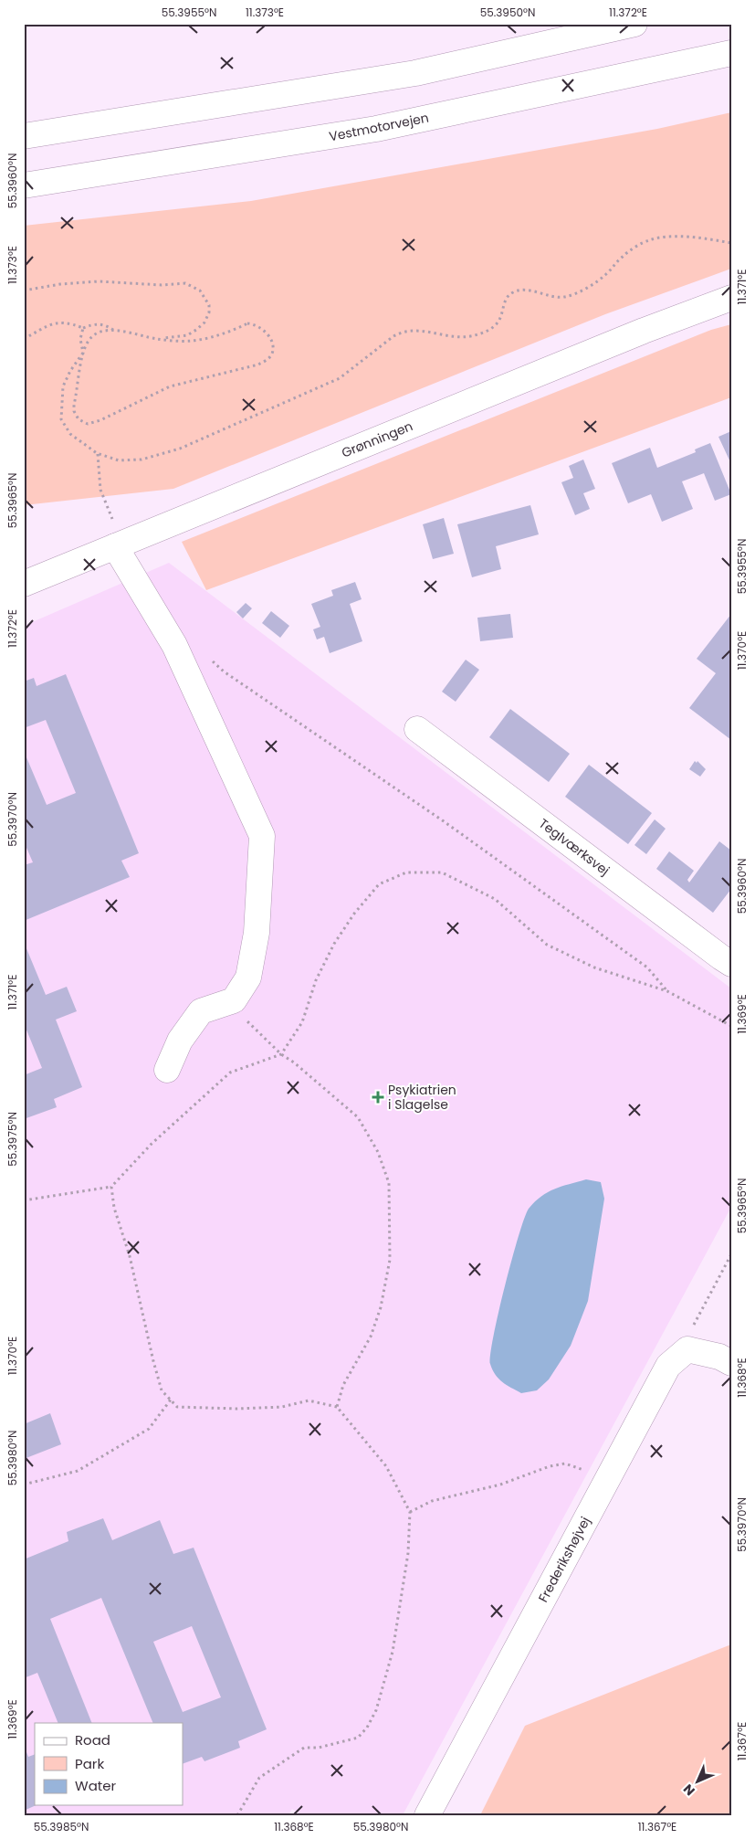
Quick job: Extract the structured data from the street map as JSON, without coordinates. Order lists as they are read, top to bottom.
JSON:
{
  "streets": {
    "main road": [
      "Vestmotorvejen",
      "Grønningen",
      "Teglværksvej",
      "Frederikshøjvej"
    ]
  },
  "places": {
    "health": ["Psykiatrien i Slagelse"]
  },
  "legend": ["Road", "Park", "Water"],
  "north": "bottom left",
  "coordinates": [
    "55.3955°N",
    "11.373°E",
    "55.3950°N",
    "11.372°E",
    "55.3960°N",
    "11.371°E",
    "55.3965°N",
    "11.370°E",
    "55.3970°N",
    "11.369°E",
    "55.3975°N",
    "11.368°E",
    "55.3980°N",
    "11.367°E",
    "55.3985°N"
  ]
}
